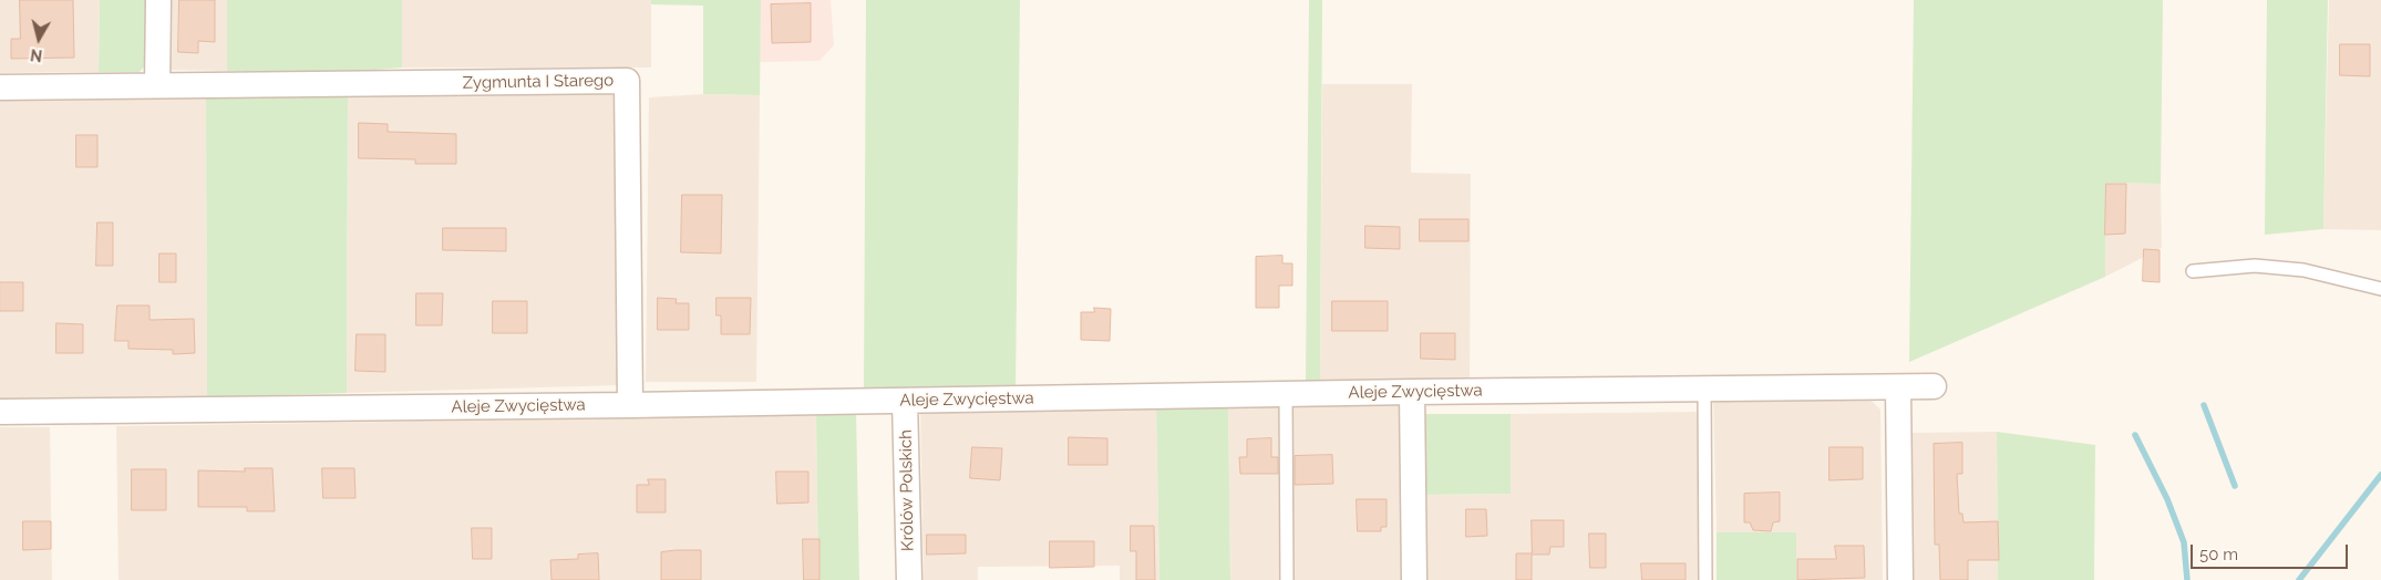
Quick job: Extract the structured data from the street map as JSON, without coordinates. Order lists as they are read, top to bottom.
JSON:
{
  "streets": {
    "street": ["Zygmunta I Starego", "Aleje Zwycięstwa", "Królów Polskich"]
  },
  "crossings": [
    ["Zygmunta I Starego", "Aleje Zwycięstwa"],
    ["Aleje Zwycięstwa", "Królów Polskich"]
  ],
  "scale_bar": "50 m",
  "north": "bottom"
}
